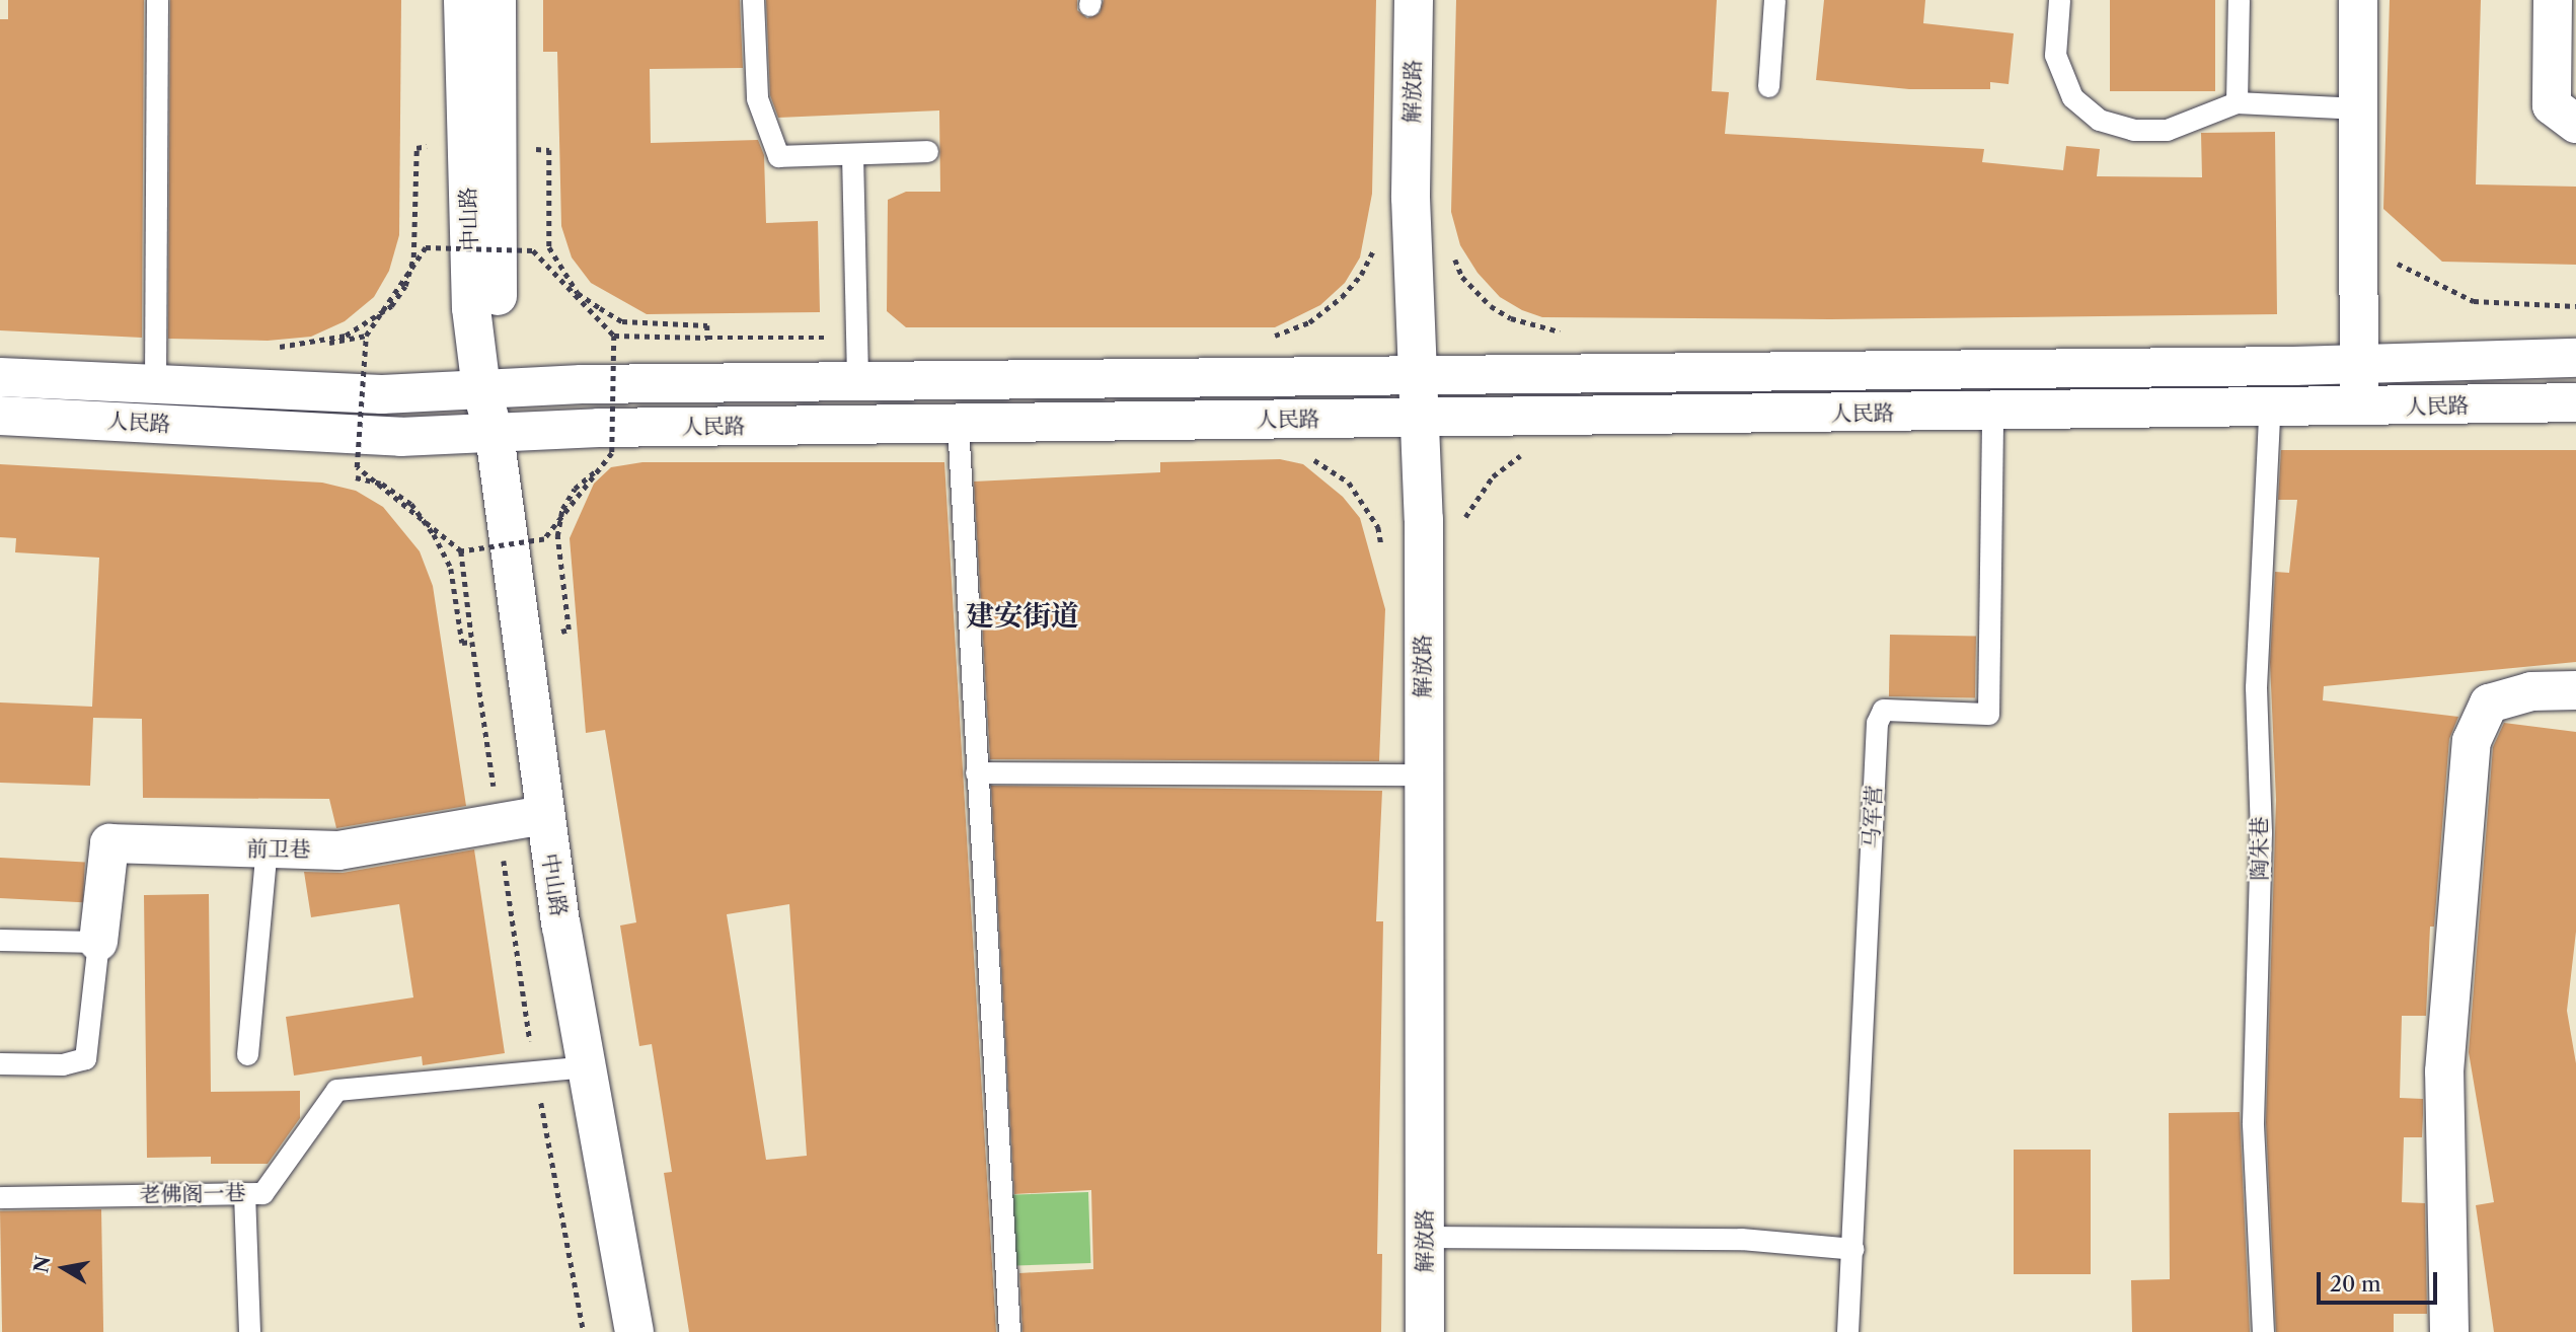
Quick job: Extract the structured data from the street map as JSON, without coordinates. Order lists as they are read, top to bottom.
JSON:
{
  "streets": {
    "main road": [
      "解放路",
      "中山路",
      "人民路",
      "前卫巷"
    ],
    "lane": ["马军营", "陶朱巷", "老佛阁一巷"]
  },
  "crossings": [
    ["解放路", "人民路"],
    ["中山路", "人民路"],
    ["中山路", "前卫巷"],
    ["中山路", "老佛阁一巷"],
    ["人民路", "马军营"],
    ["人民路", "陶朱巷"]
  ],
  "districts": ["建安街道"],
  "scale_bar": "20 m",
  "north": "left"
}
